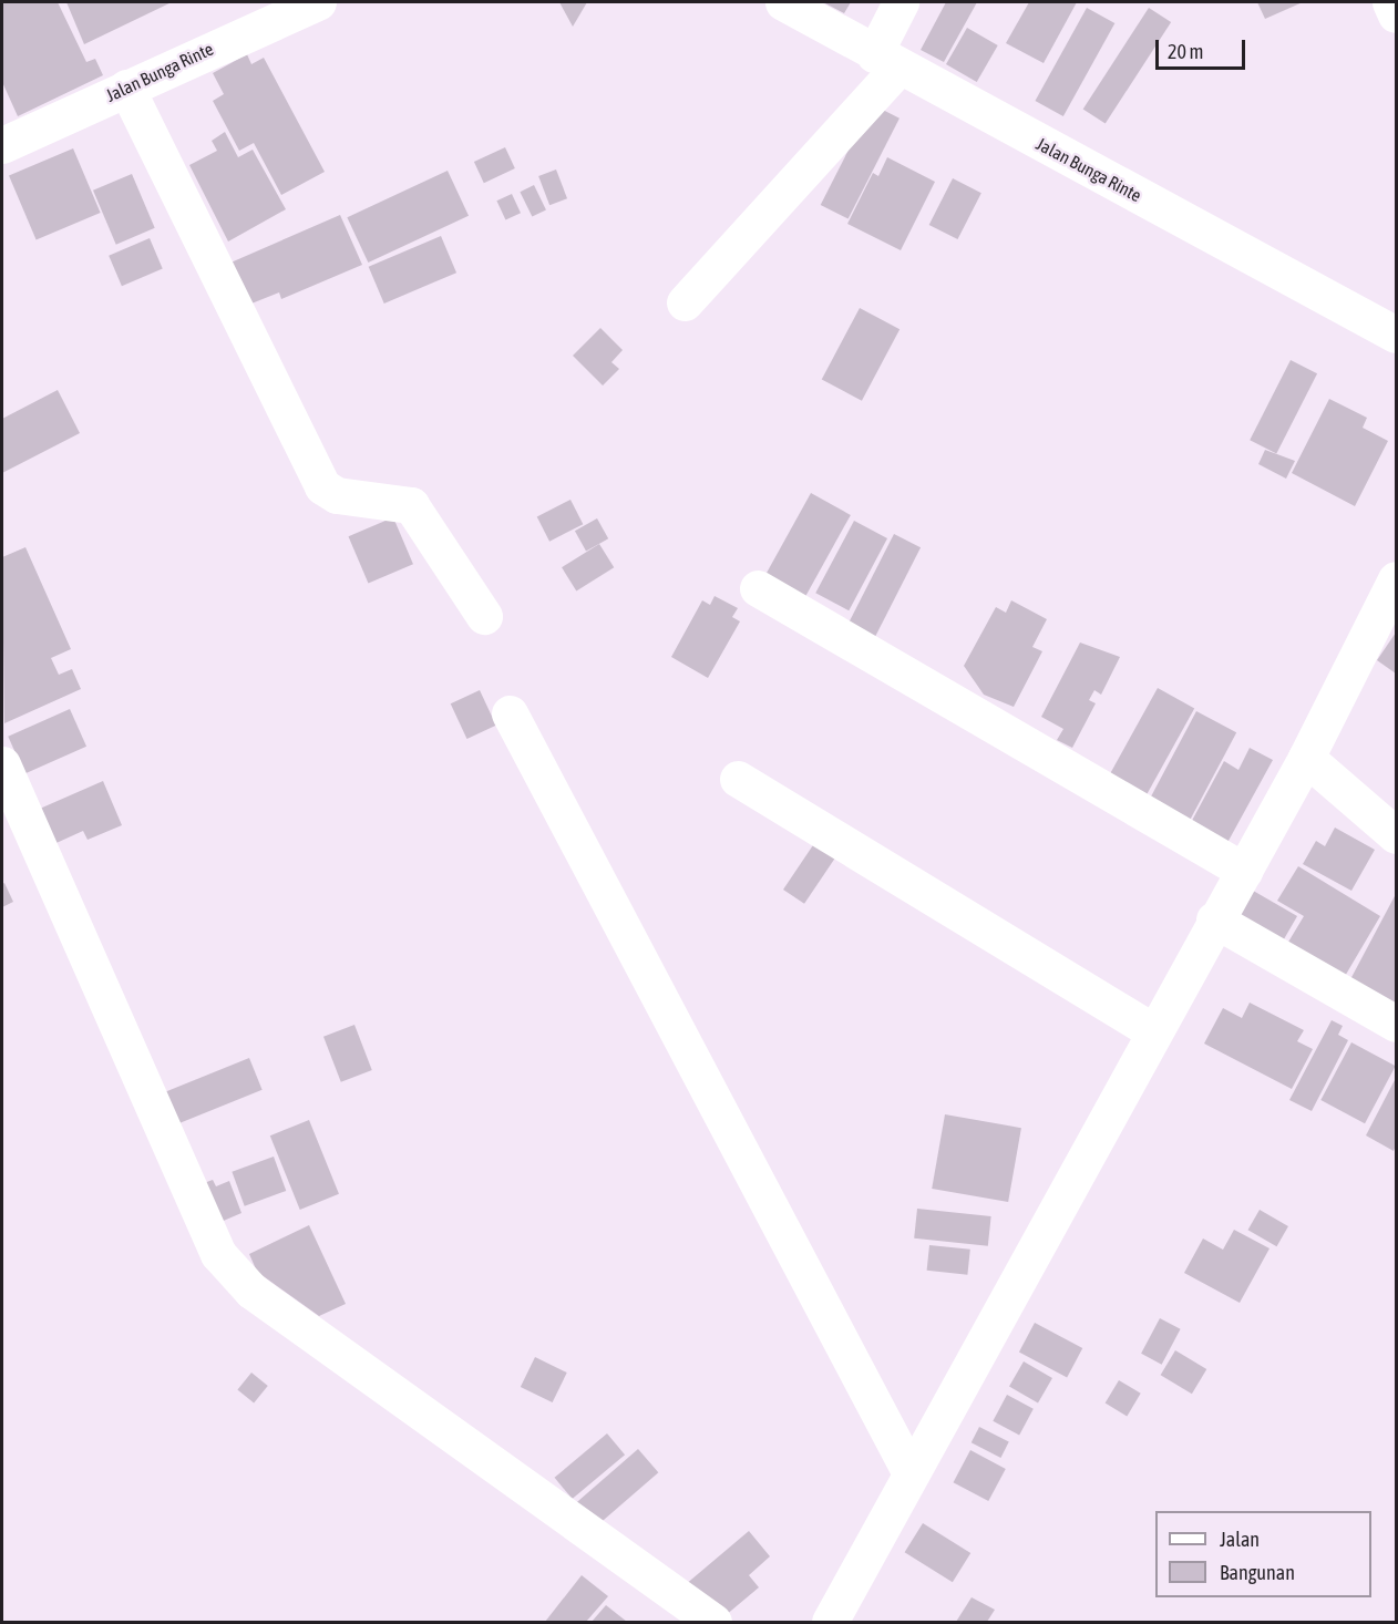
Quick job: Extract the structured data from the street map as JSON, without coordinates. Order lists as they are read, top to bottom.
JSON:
{
  "streets": {
    "street": ["Jalan Bunga Rinte"]
  },
  "legend": ["Jalan", "Bangunan"],
  "scale_bar": "20 m"
}
